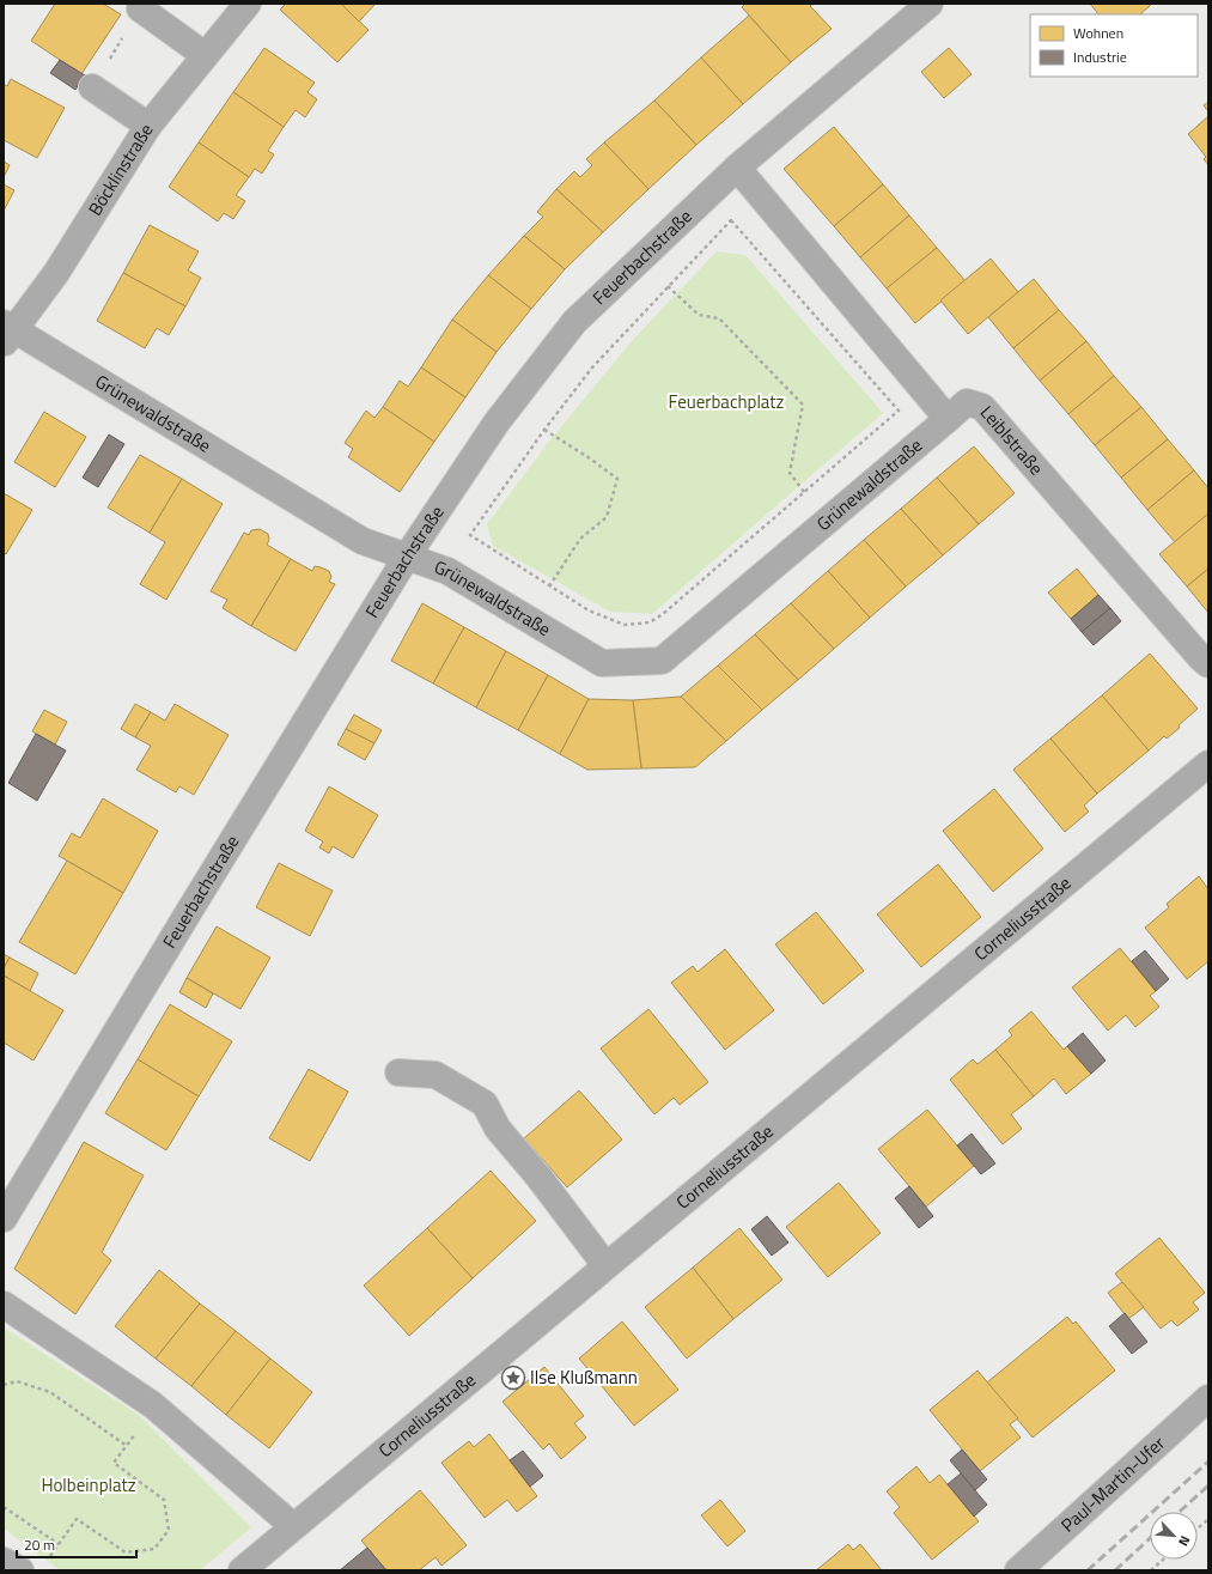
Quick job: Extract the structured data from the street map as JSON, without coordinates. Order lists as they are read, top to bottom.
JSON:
{
  "streets": {
    "street": [
      "Böcklinstraße",
      "Feuerbachstraße",
      "Grünewaldstraße",
      "Leiblstraße",
      "Corneliusstraße",
      "Paul-Martin-Ufer"
    ]
  },
  "crossings": [
    ["Böcklinstraße", "Grünewaldstraße"],
    ["Feuerbachstraße", "Grünewaldstraße"],
    ["Feuerbachstraße", "Leiblstraße"],
    ["Grünewaldstraße", "Leiblstraße"]
  ],
  "parks": ["Feuerbachplatz", "Holbeinplatz"],
  "places": {
    "place": ["Ilse Klußmann"]
  },
  "legend": ["Wohnen", "Industrie"],
  "scale_bar": "20 m",
  "north": "bottom right"
}
